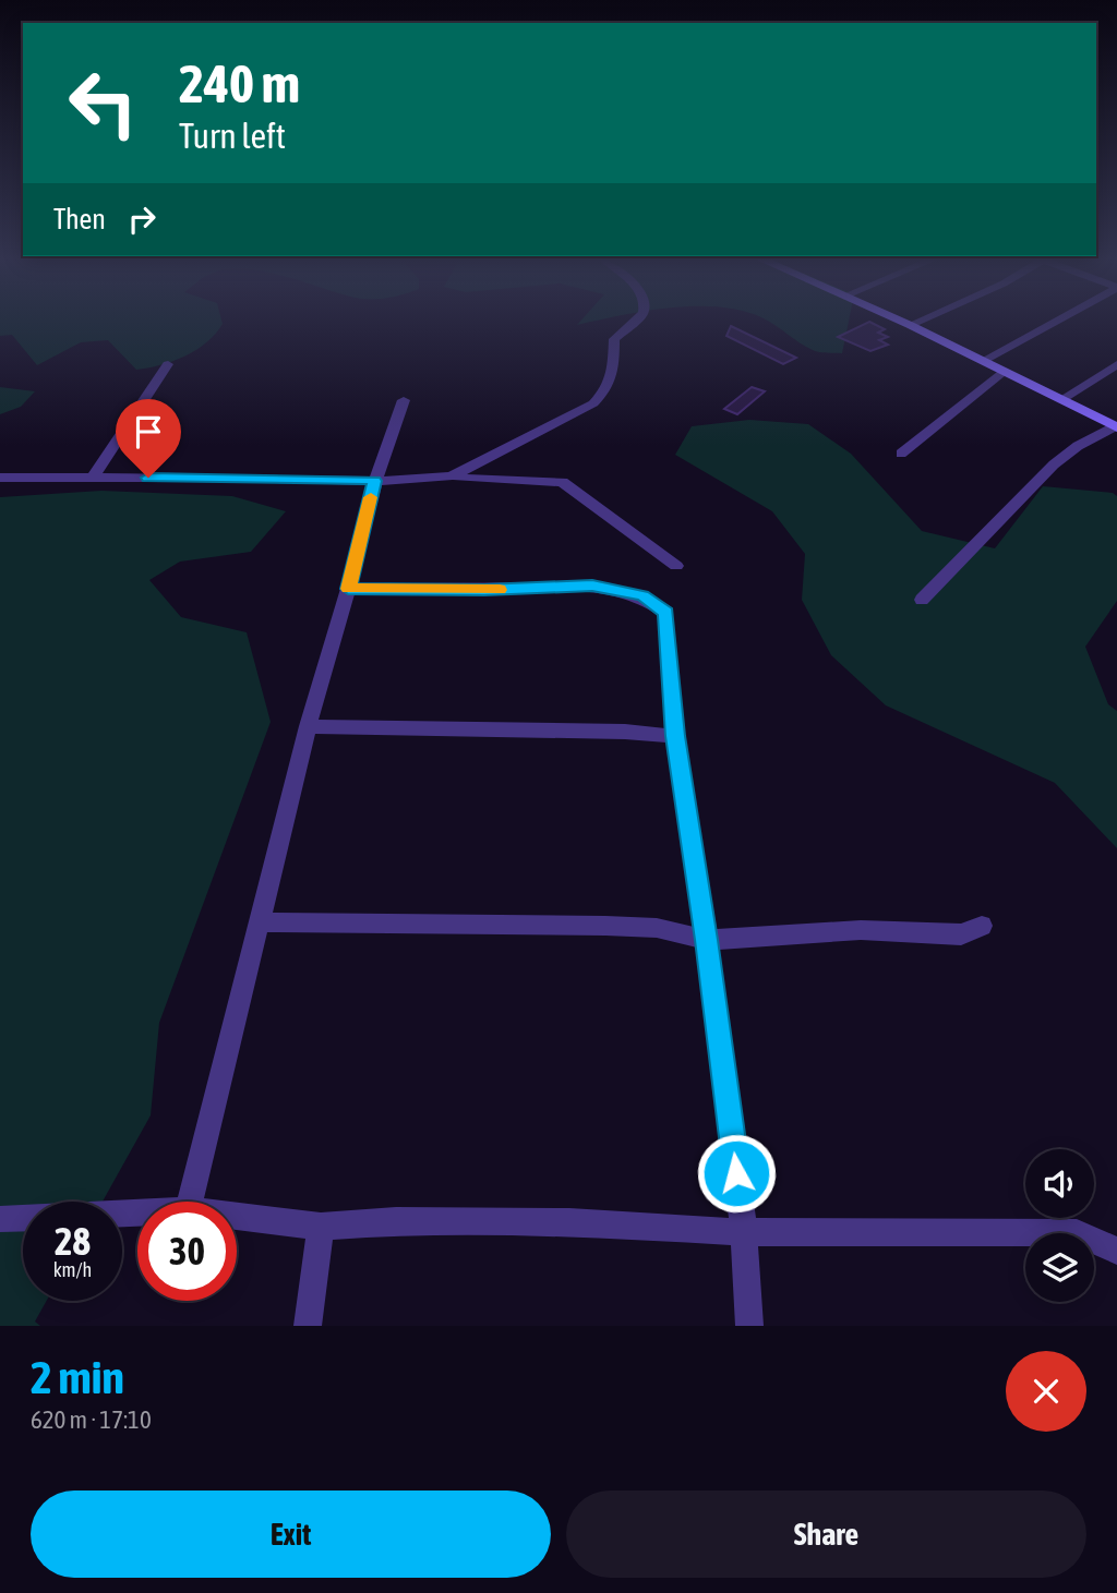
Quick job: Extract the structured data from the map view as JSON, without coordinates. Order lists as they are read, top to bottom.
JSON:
{
  "page": {
    "turn": ["240 m", "Turn left"],
    "then": "Then",
    "speed": "28 km/h",
    "limit": "30",
    "heading": ["2 min", "620 m · 17:10"],
    "buttons": ["Exit", "Share"]
  }
}
